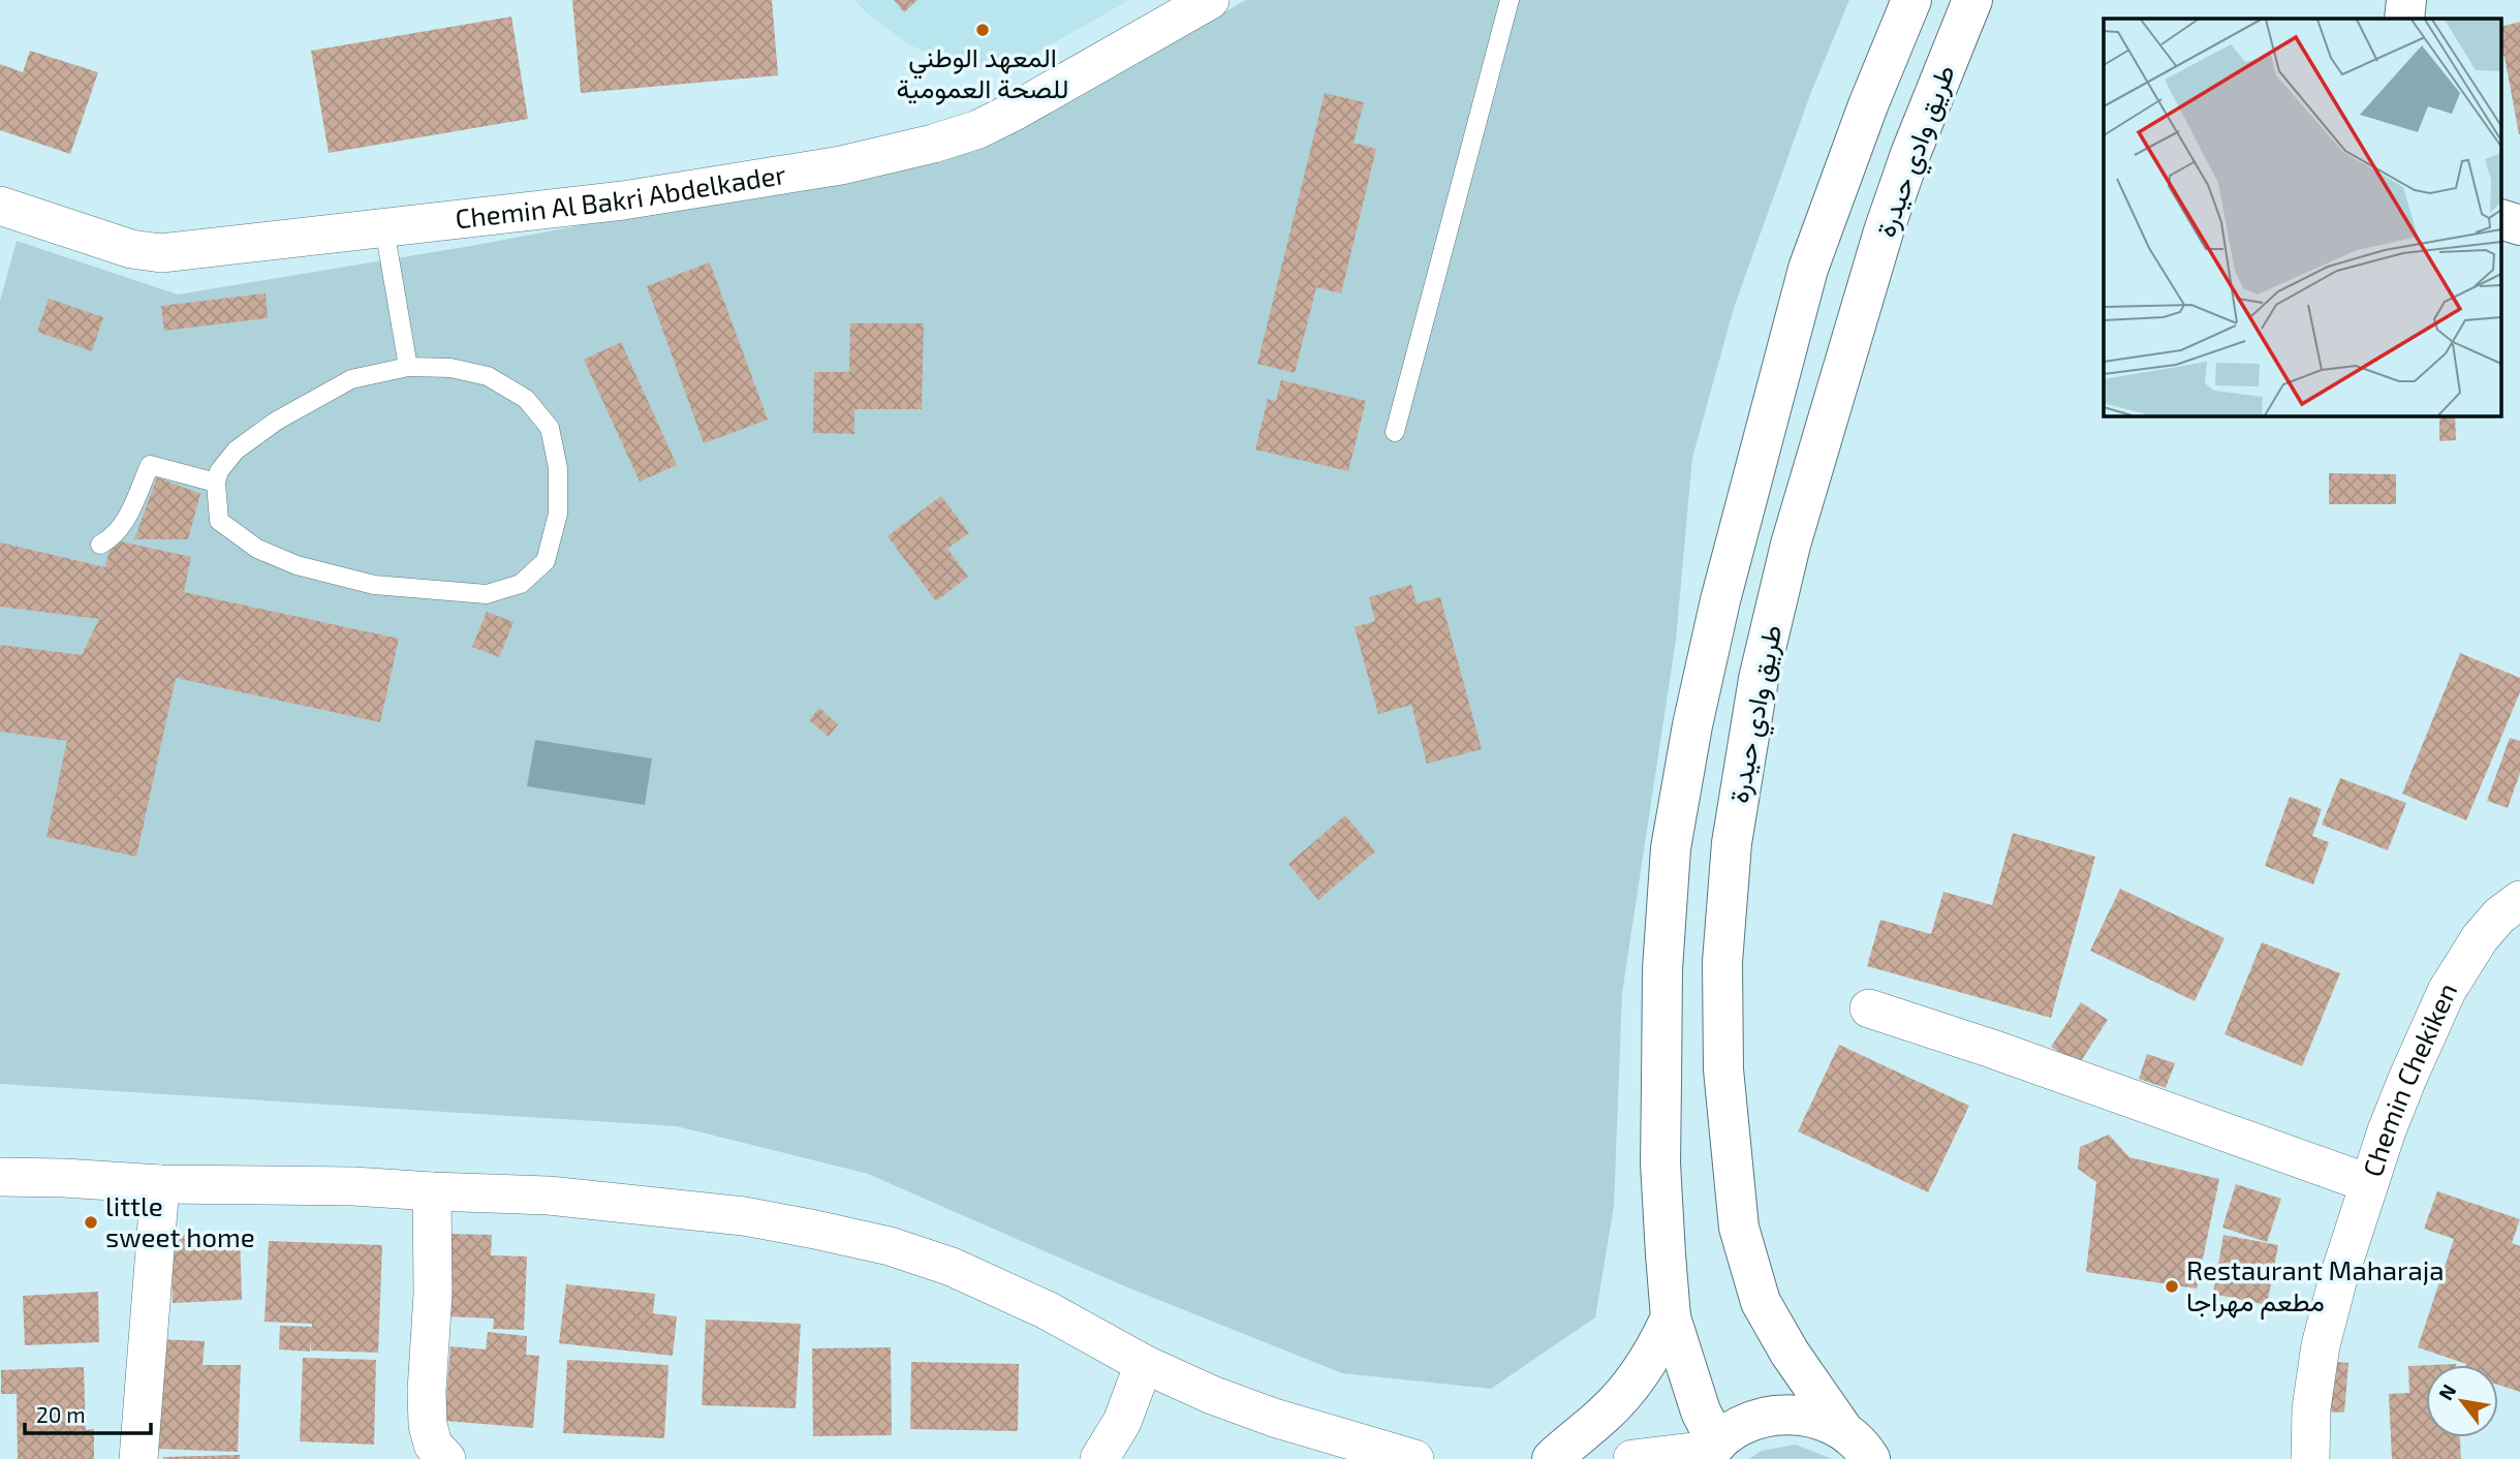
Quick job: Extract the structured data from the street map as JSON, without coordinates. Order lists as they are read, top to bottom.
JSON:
{
  "streets": {
    "main road": ["طريق وادي حيدرة"],
    "street": ["Chemin Al Bakri Abdelkader", "Chemin Chekiken"]
  },
  "places": ["المعهد الوطني للصحة العمومية", "little sweet home", "Restaurant Maharaja مطعم مهراجا"],
  "scale_bar": "20 m",
  "north": "top left"
}
